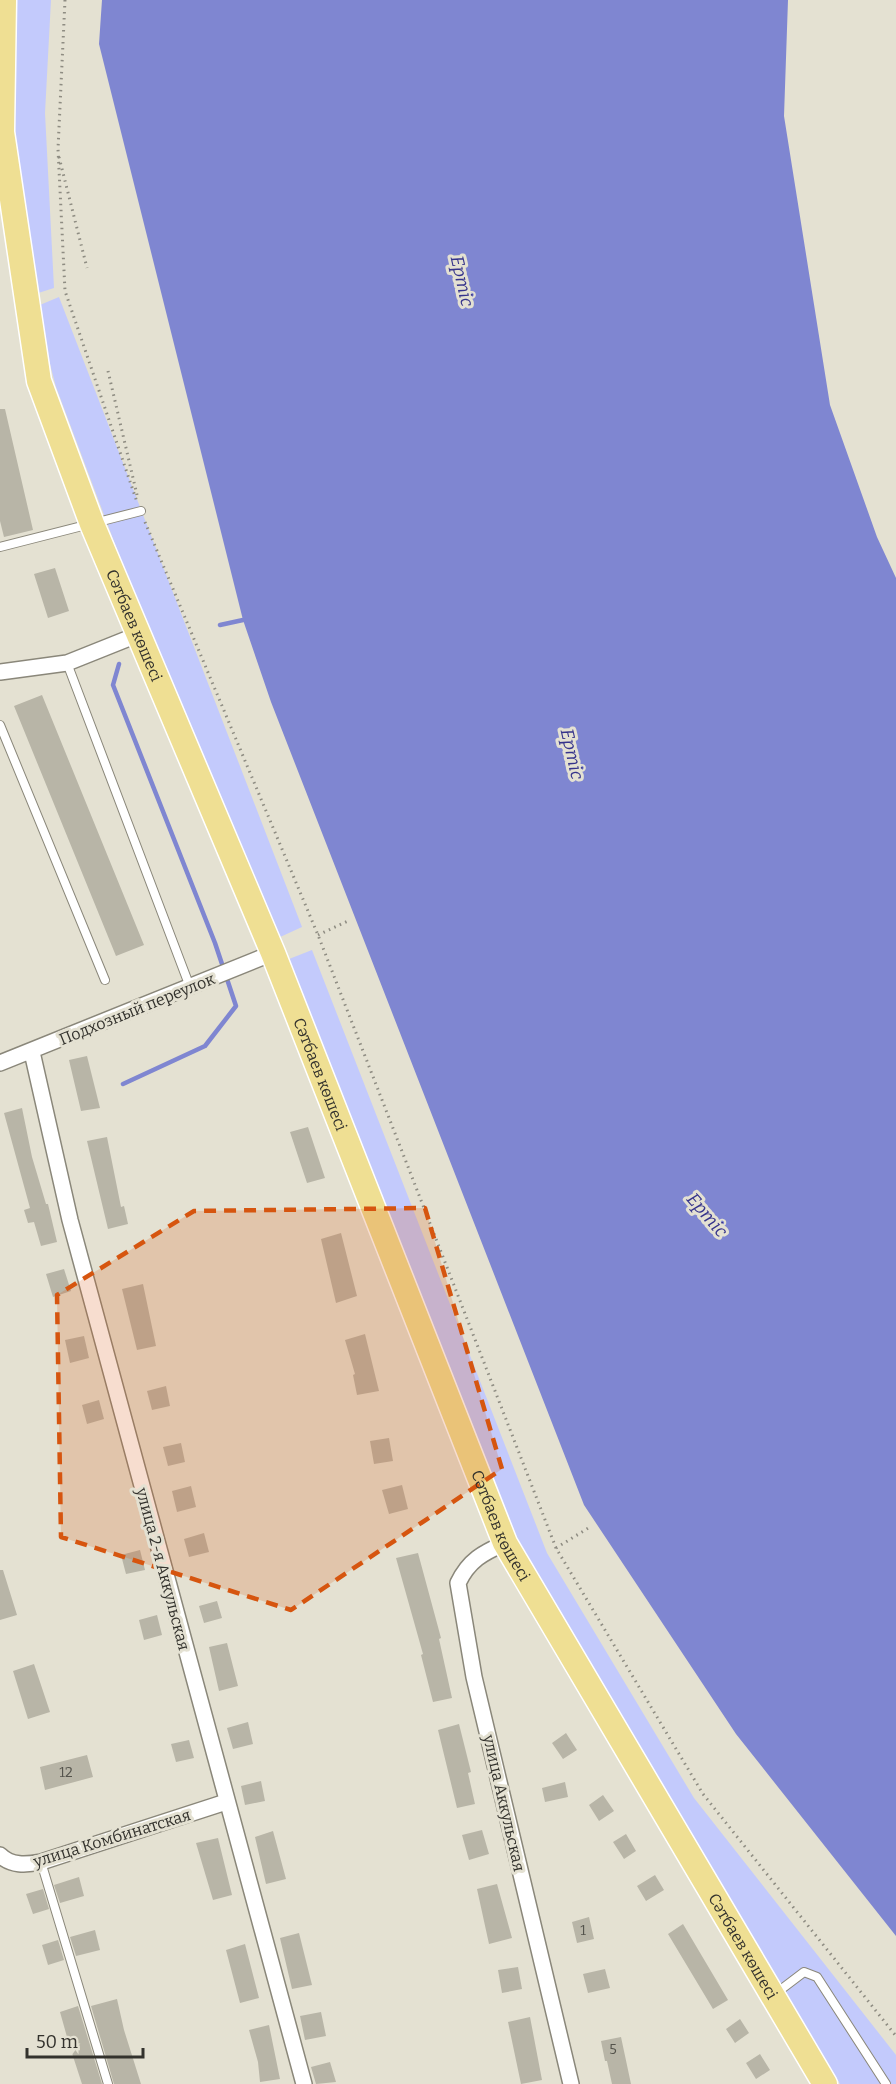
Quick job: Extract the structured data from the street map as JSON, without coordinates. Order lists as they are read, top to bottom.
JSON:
{
  "streets": {
    "main road": ["Сәтбаев көшесі"],
    "street": [
      "Подхозный переулок",
      "улица 2-я Аккульская",
      "улица Аккульская",
      "улица Комбинатская"
    ]
  },
  "crossings": [
    ["Сәтбаев көшесі", "Подхозный переулок"],
    ["Сәтбаев көшесі", "улица Аккульская"],
    ["Подхозный переулок", "улица 2-я Аккульская"],
    ["улица 2-я Аккульская", "улица Комбинатская"]
  ],
  "water": ["Ертіс"],
  "house_numbers": ["12", "1", "5"],
  "scale_bar": "50 m"
}
